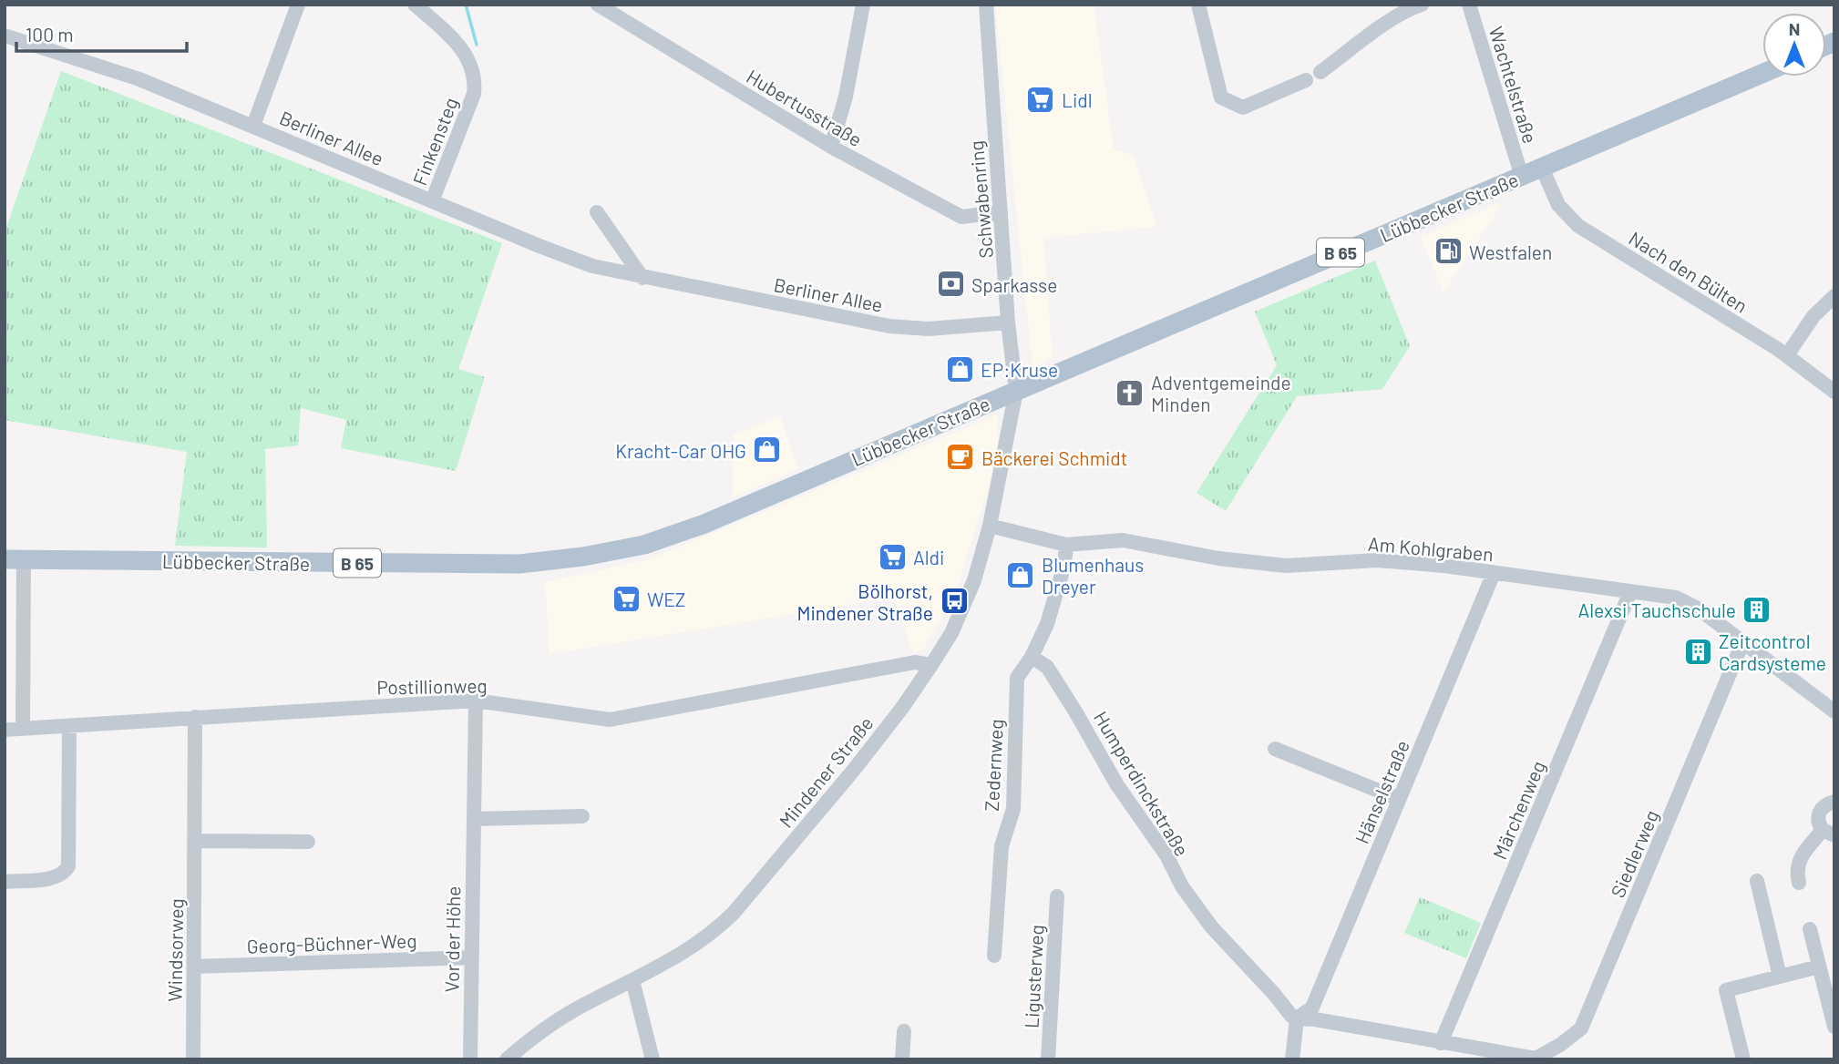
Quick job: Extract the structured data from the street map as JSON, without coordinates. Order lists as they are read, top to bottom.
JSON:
{
  "streets": {
    "main road": ["Lübbecker Straße", "B 65"],
    "street": [
      "Wachtelstraße",
      "Hubertusstraße",
      "Berliner Allee",
      "Finkensteg",
      "Schwabenring",
      "Nach den Bülten",
      "Am Kohlgraben",
      "Postillionweg",
      "Zedernweg",
      "Mindener Straße",
      "Humperdinckstraße",
      "Hänselstraße",
      "Märchenweg",
      "Siedlerweg",
      "Vor der Höhe",
      "Georg-Büchner-Weg",
      "Windsorweg",
      "Ligusterweg"
    ]
  },
  "crossings": [
    ["Wachtelstraße", "Lübbecker Straße"],
    ["Hubertusstraße", "Schwabenring"],
    ["Berliner Allee", "Finkensteg"],
    ["Berliner Allee", "Schwabenring"],
    ["Schwabenring", "Lübbecker Straße"],
    ["Schwabenring", "Mindener Straße"],
    ["Lübbecker Straße", "Nach den Bülten"],
    ["Lübbecker Straße", "Mindener Straße"],
    ["Am Kohlgraben", "Mindener Straße"],
    ["Am Kohlgraben", "Hänselstraße"],
    ["Am Kohlgraben", "Märchenweg"],
    ["Am Kohlgraben", "Siedlerweg"],
    ["Postillionweg", "Mindener Straße"],
    ["Postillionweg", "Vor der Höhe"],
    ["Postillionweg", "Windsorweg"],
    ["Zedernweg", "Humperdinckstraße"],
    ["Humperdinckstraße", "Hänselstraße"],
    ["Humperdinckstraße", "Siedlerweg"],
    ["Hänselstraße", "Siedlerweg"],
    ["Märchenweg", "Siedlerweg"],
    ["Vor der Höhe", "Georg-Büchner-Weg"],
    ["Georg-Büchner-Weg", "Windsorweg"]
  ],
  "places": {
    "supermarket": ["Lidl", "Aldi", "WEZ"],
    "fuel station": ["Westfalen"],
    "bank": ["Sparkasse"],
    "shop": ["EP:Kruse", "Kracht-Car OHG", "Blumenhaus Dreyer"],
    "church": ["Adventgemeinde Minden"],
    "cafe": ["Bäckerei Schmidt"],
    "bus stop": ["Bölhorst, Mindener Straße"],
    "building": ["Alexsi Tauchschule", "Zeitcontrol Cardsysteme"]
  },
  "scale_bar": "100 m",
  "north": "top"
}
